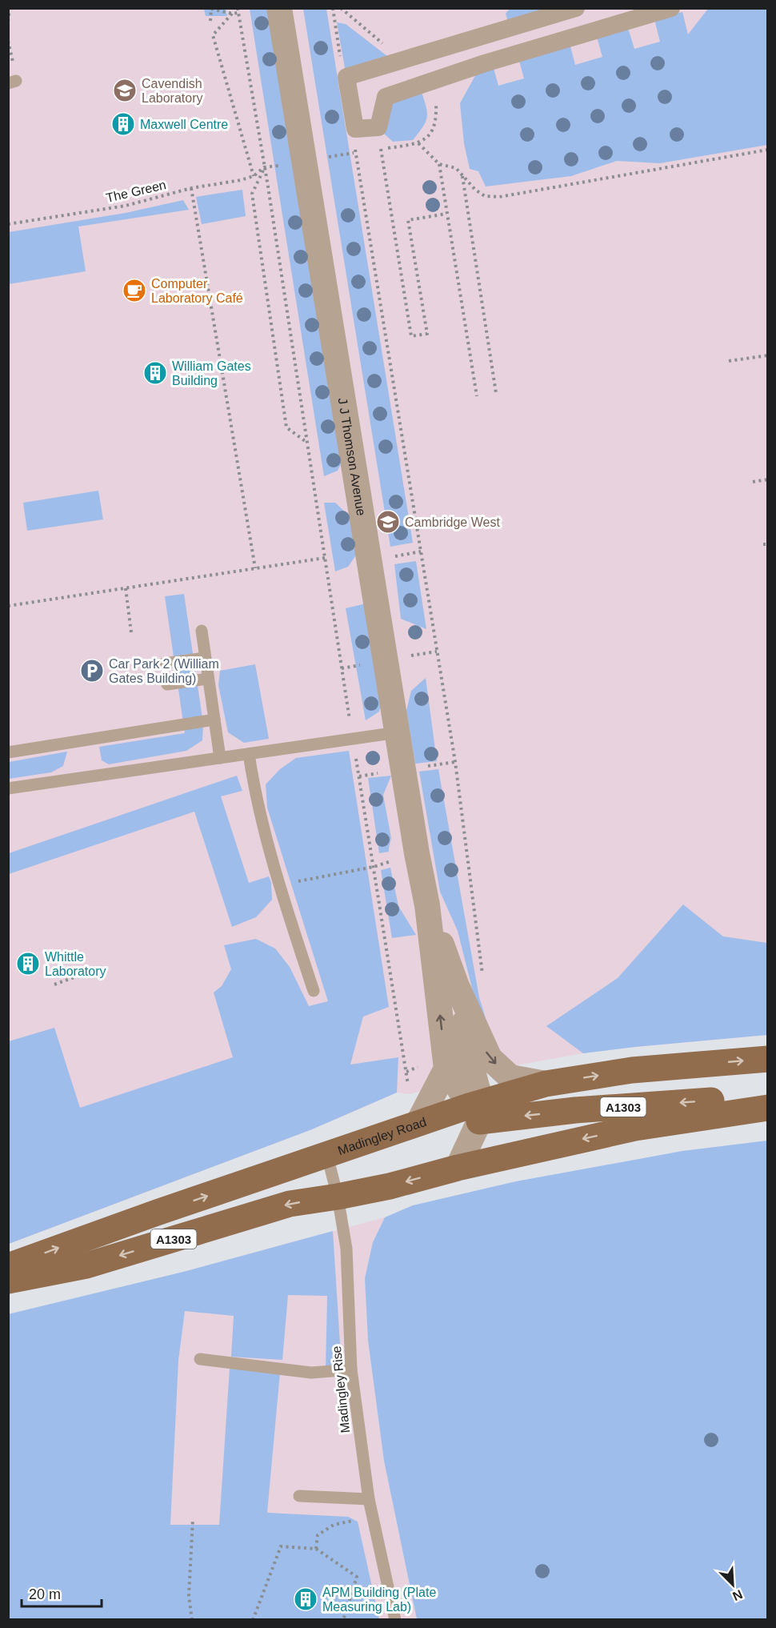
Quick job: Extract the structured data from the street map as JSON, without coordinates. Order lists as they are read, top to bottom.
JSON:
{
  "streets": {
    "main road": ["A1303", "Madingley Road"],
    "street": ["J J Thomson Avenue"],
    "lane": ["Madingley Rise"],
    "path": ["The Green"]
  },
  "crossings": [
    ["A1303", "Madingley Road"],
    ["A1303", "Madingley Rise"],
    ["Madingley Road", "Madingley Rise"]
  ],
  "places": {
    "school or university": ["Cavendish Laboratory", "Cambridge West"],
    "building": [
      "Maxwell Centre",
      "William Gates Building",
      "Whittle Laboratory",
      "APM Building (Plate Measuring Lab)"
    ],
    "cafe": ["Computer Laboratory Café"],
    "parking": ["Car Park 2 (William Gates Building)"]
  },
  "scale_bar": "20 m",
  "north": "bottom right"
}
